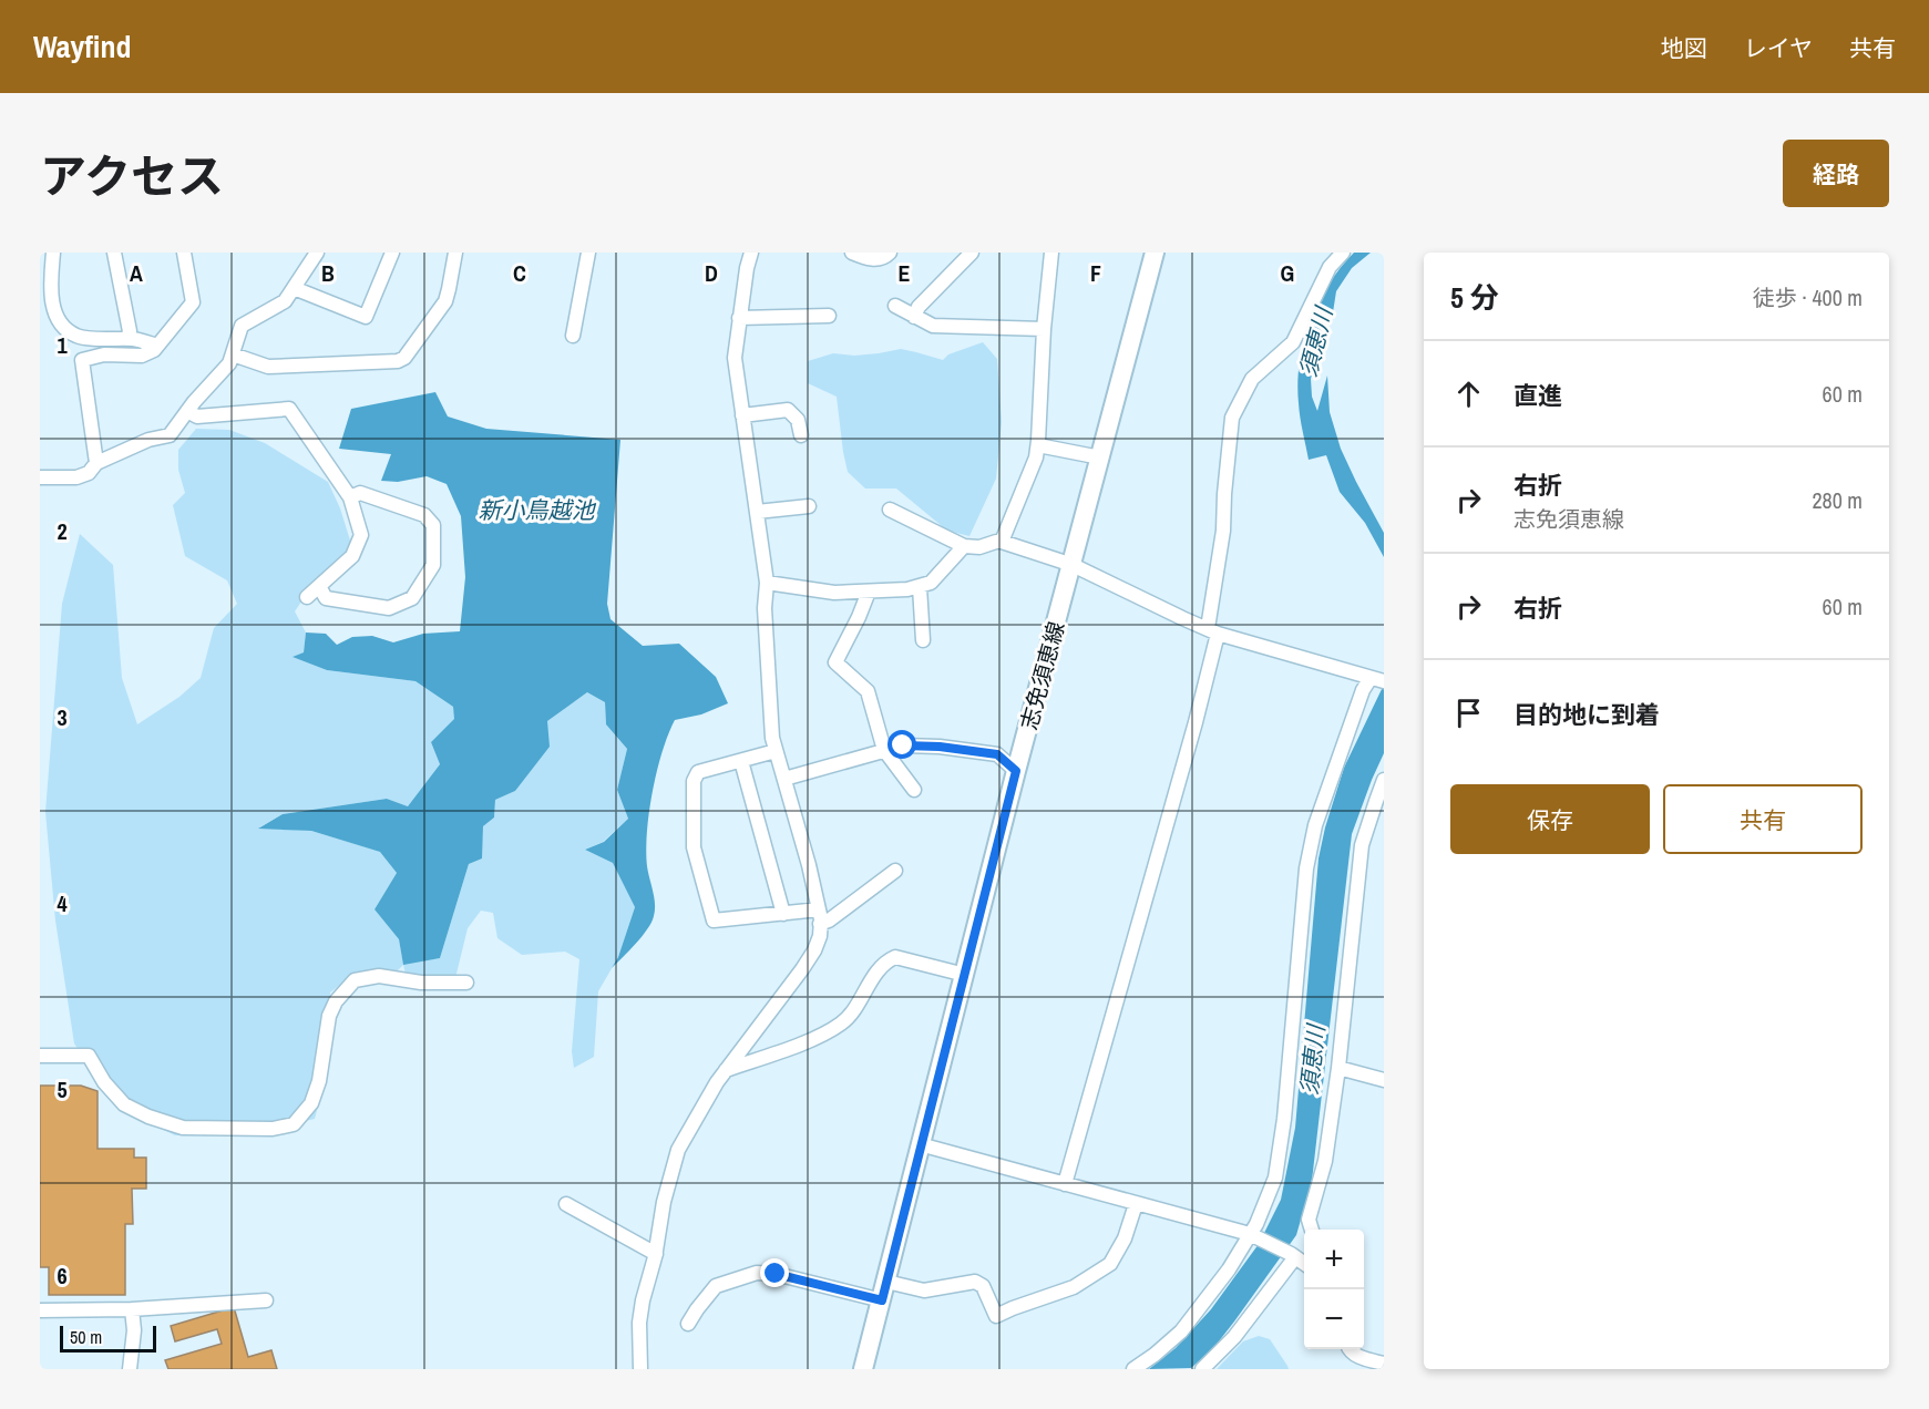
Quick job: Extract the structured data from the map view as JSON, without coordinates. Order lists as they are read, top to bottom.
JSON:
{
  "streets": {
    "main road": ["志免須恵線"]
  },
  "water": ["須恵川", "新小鳥越池"],
  "scale_bar": "50 m",
  "page": {
    "header": "Wayfind",
    "nav": ["地図", "レイヤ", "共有"],
    "title": "アクセス",
    "buttons": [
      "経路",
      ["保存", "共有"]
    ],
    "heading": ["5 分", "徒歩 · 400 m"],
    "list": [
      ["直進", "60 m"],
      ["右折", "志免須恵線", "280 m"],
      ["右折", "60 m"],
      "目的地に到着"
    ],
    "map_buttons": ["+", "−"],
    "scale": "50 m"
  },
  "grid": {
    "columns": [
      "A",
      "B",
      "C",
      "D",
      "E",
      "F",
      "G"
    ],
    "rows": [
      "1",
      "2",
      "3",
      "4",
      "5",
      "6"
    ]
  }
}
